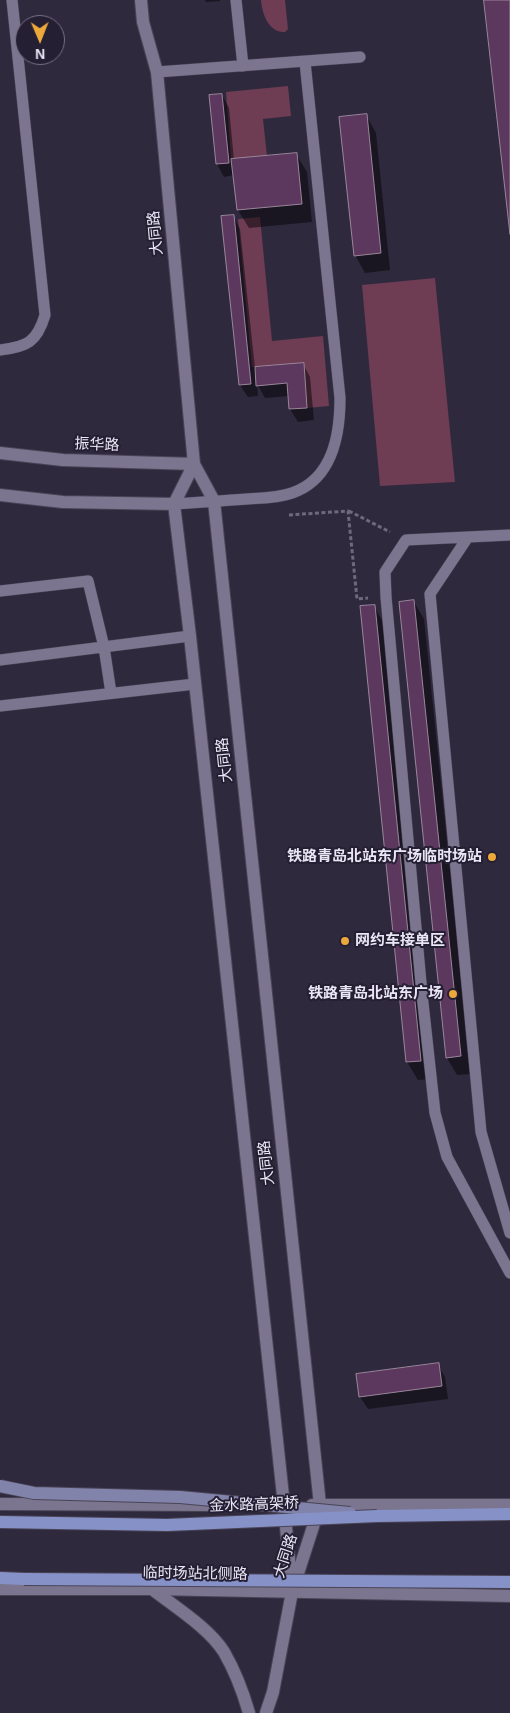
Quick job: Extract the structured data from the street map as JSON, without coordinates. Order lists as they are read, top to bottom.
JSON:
{
  "streets": {
    "main road": ["金水路高架桥"],
    "street": ["大同路", "振华路", "临时场站北侧路"]
  },
  "crossings": [
    ["大同路", "振华路"],
    ["大同路", "临时场站北侧路"]
  ],
  "places": ["铁路青岛北站东广场临时场站", "网约车接单区", "铁路青岛北站东广场"],
  "north": "bottom"
}
